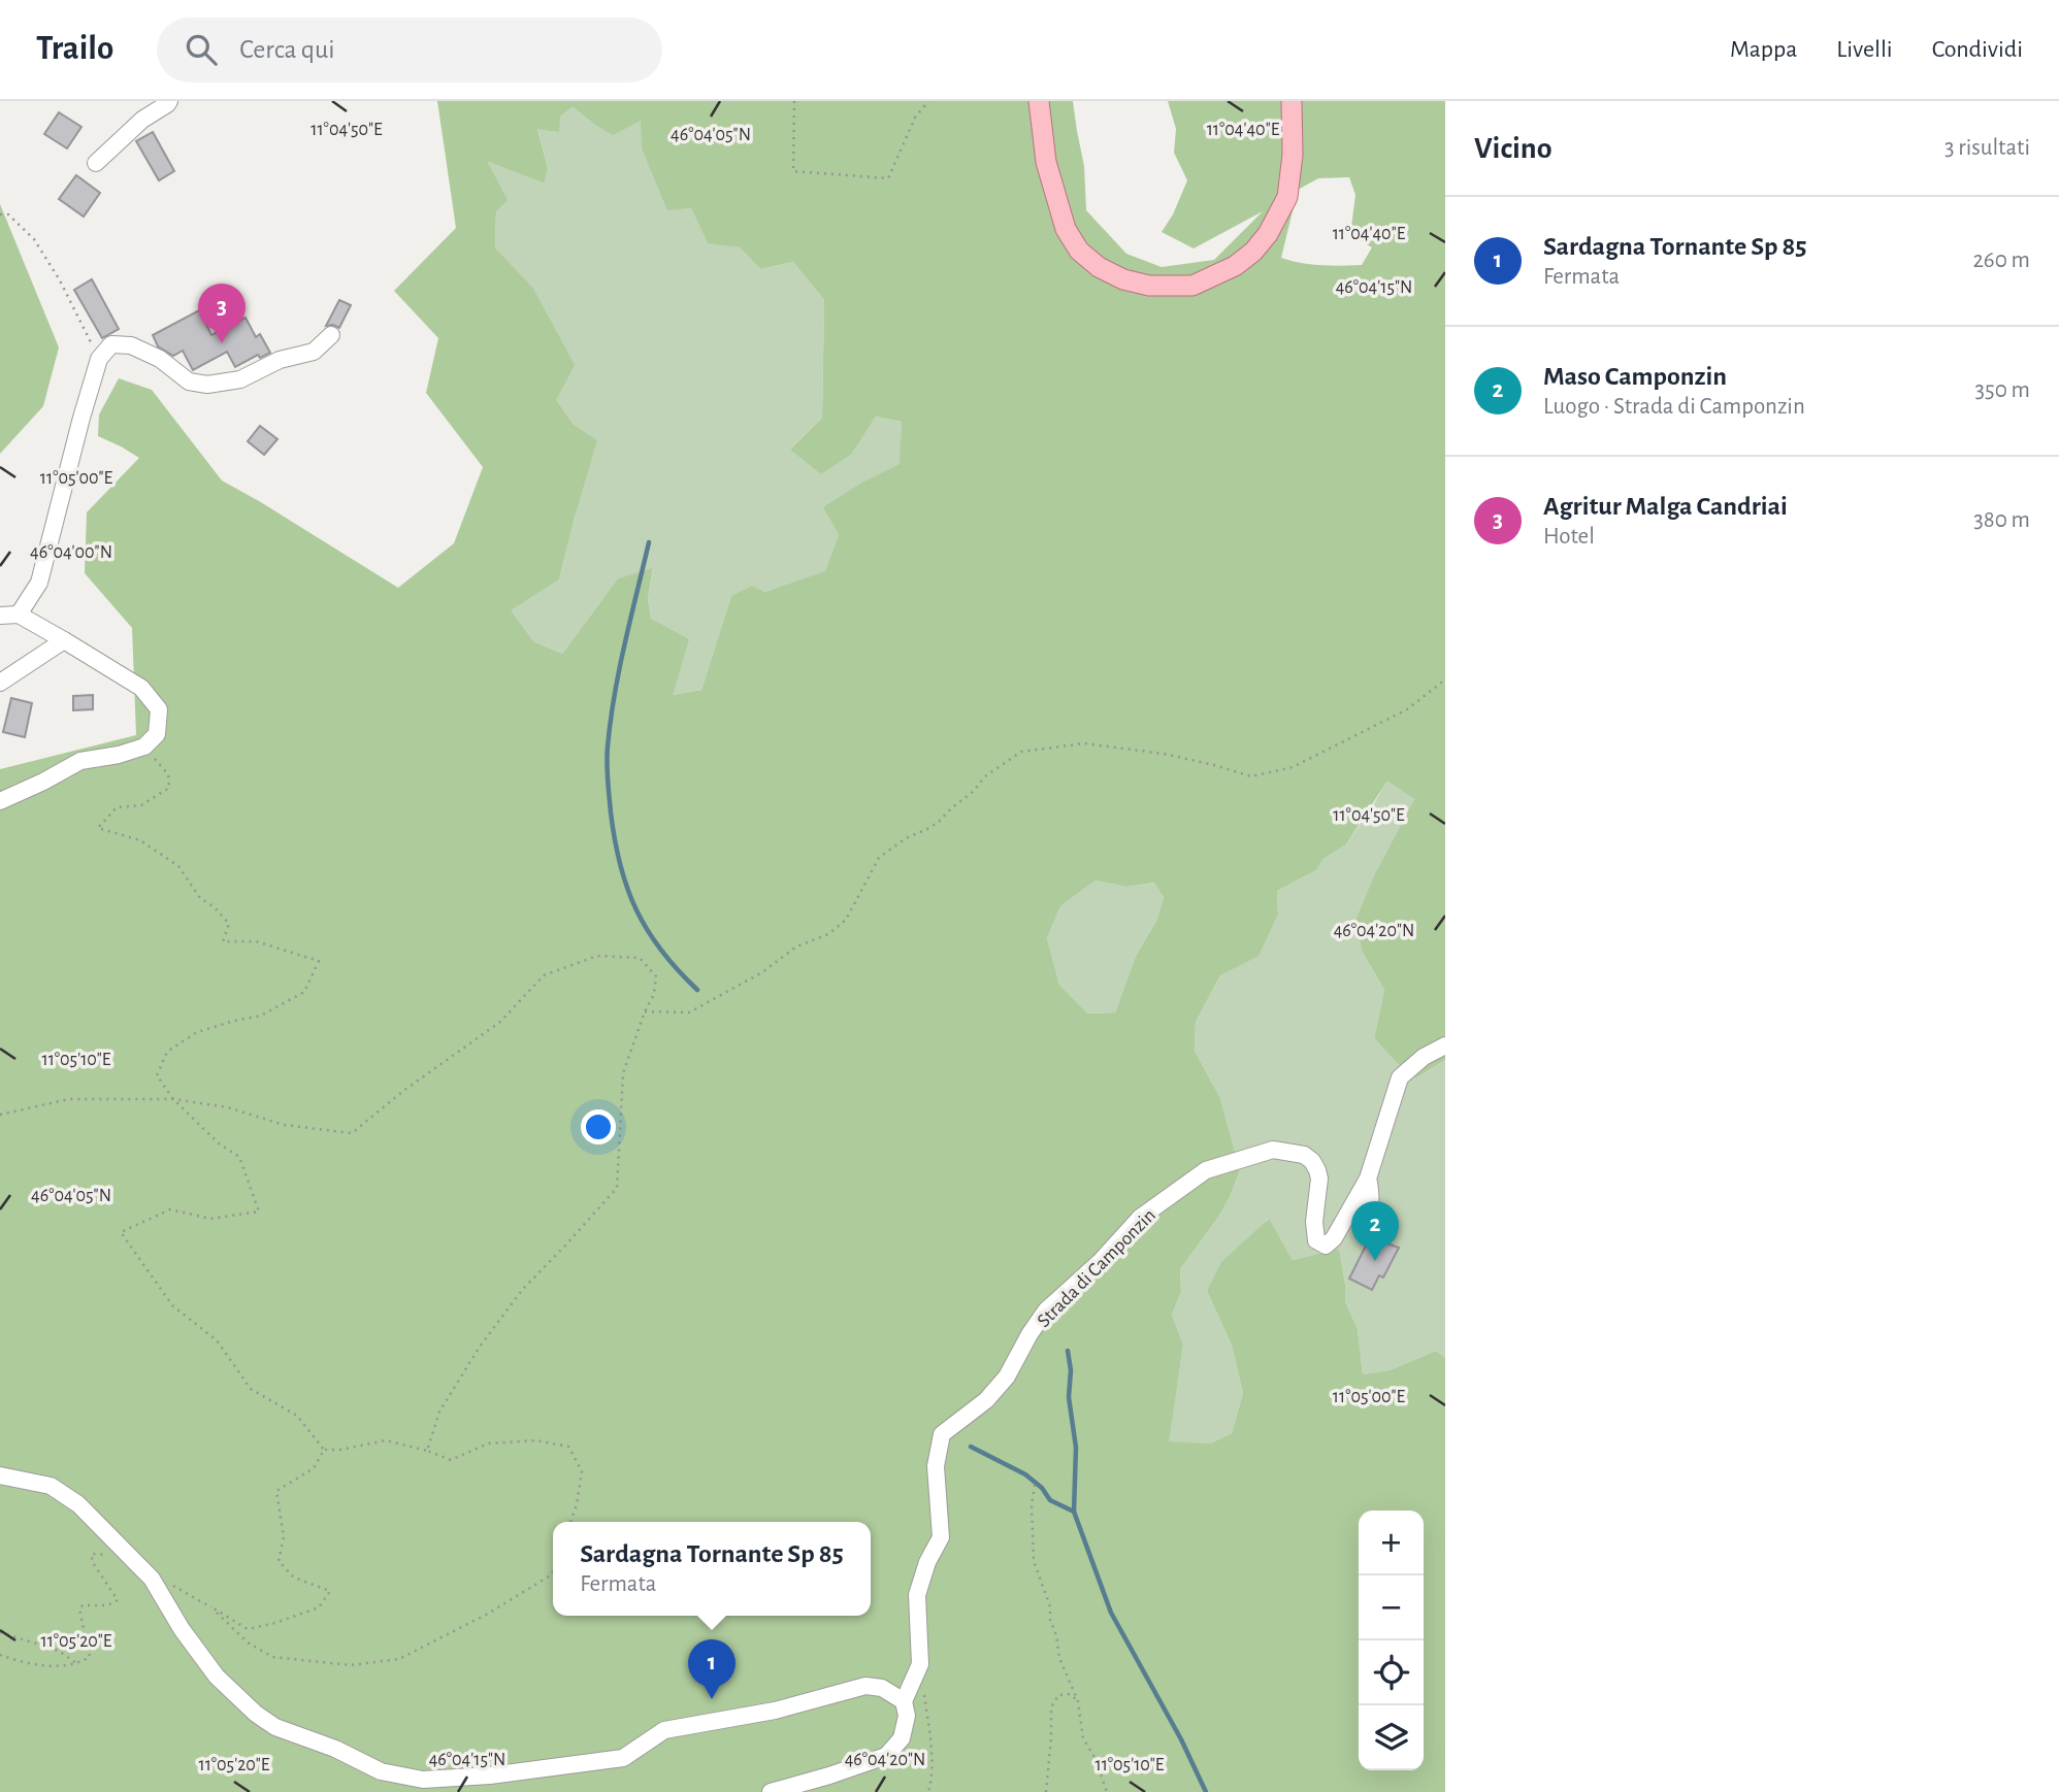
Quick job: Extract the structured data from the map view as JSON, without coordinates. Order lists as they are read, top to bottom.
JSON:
{
  "streets": {
    "street": ["Strada di Camponzin"]
  },
  "page": {
    "header": "Trailo",
    "search": "Cerca qui",
    "nav": ["Mappa", "Livelli", "Condividi"],
    "heading": ["Vicino", "3 risultati"],
    "list": [
      {
        "mark": "1",
        "name": "Sardagna Tornante Sp 85",
        "note": "Fermata",
        "value": "260 m"
      },
      {
        "mark": "2",
        "name": "Maso Camponzin",
        "note": "Luogo · Strada di Camponzin",
        "value": "350 m"
      },
      {
        "mark": "3",
        "name": "Agritur Malga Candriai",
        "note": "Hotel",
        "value": "380 m"
      }
    ],
    "pins": ["3", "2", "1"],
    "map_buttons": ["+", "−"],
    "popup": ["Sardagna Tornante Sp 85", "Fermata"]
  },
  "coordinates": [
    "11°04'50\"E",
    "11°04'40\"E",
    "46°04'05\"N",
    "46°04'15\"N",
    "11°05'00\"E",
    "46°04'00\"N",
    "46°04'20\"N",
    "11°05'10\"E",
    "11°05'20\"E"
  ]
}
